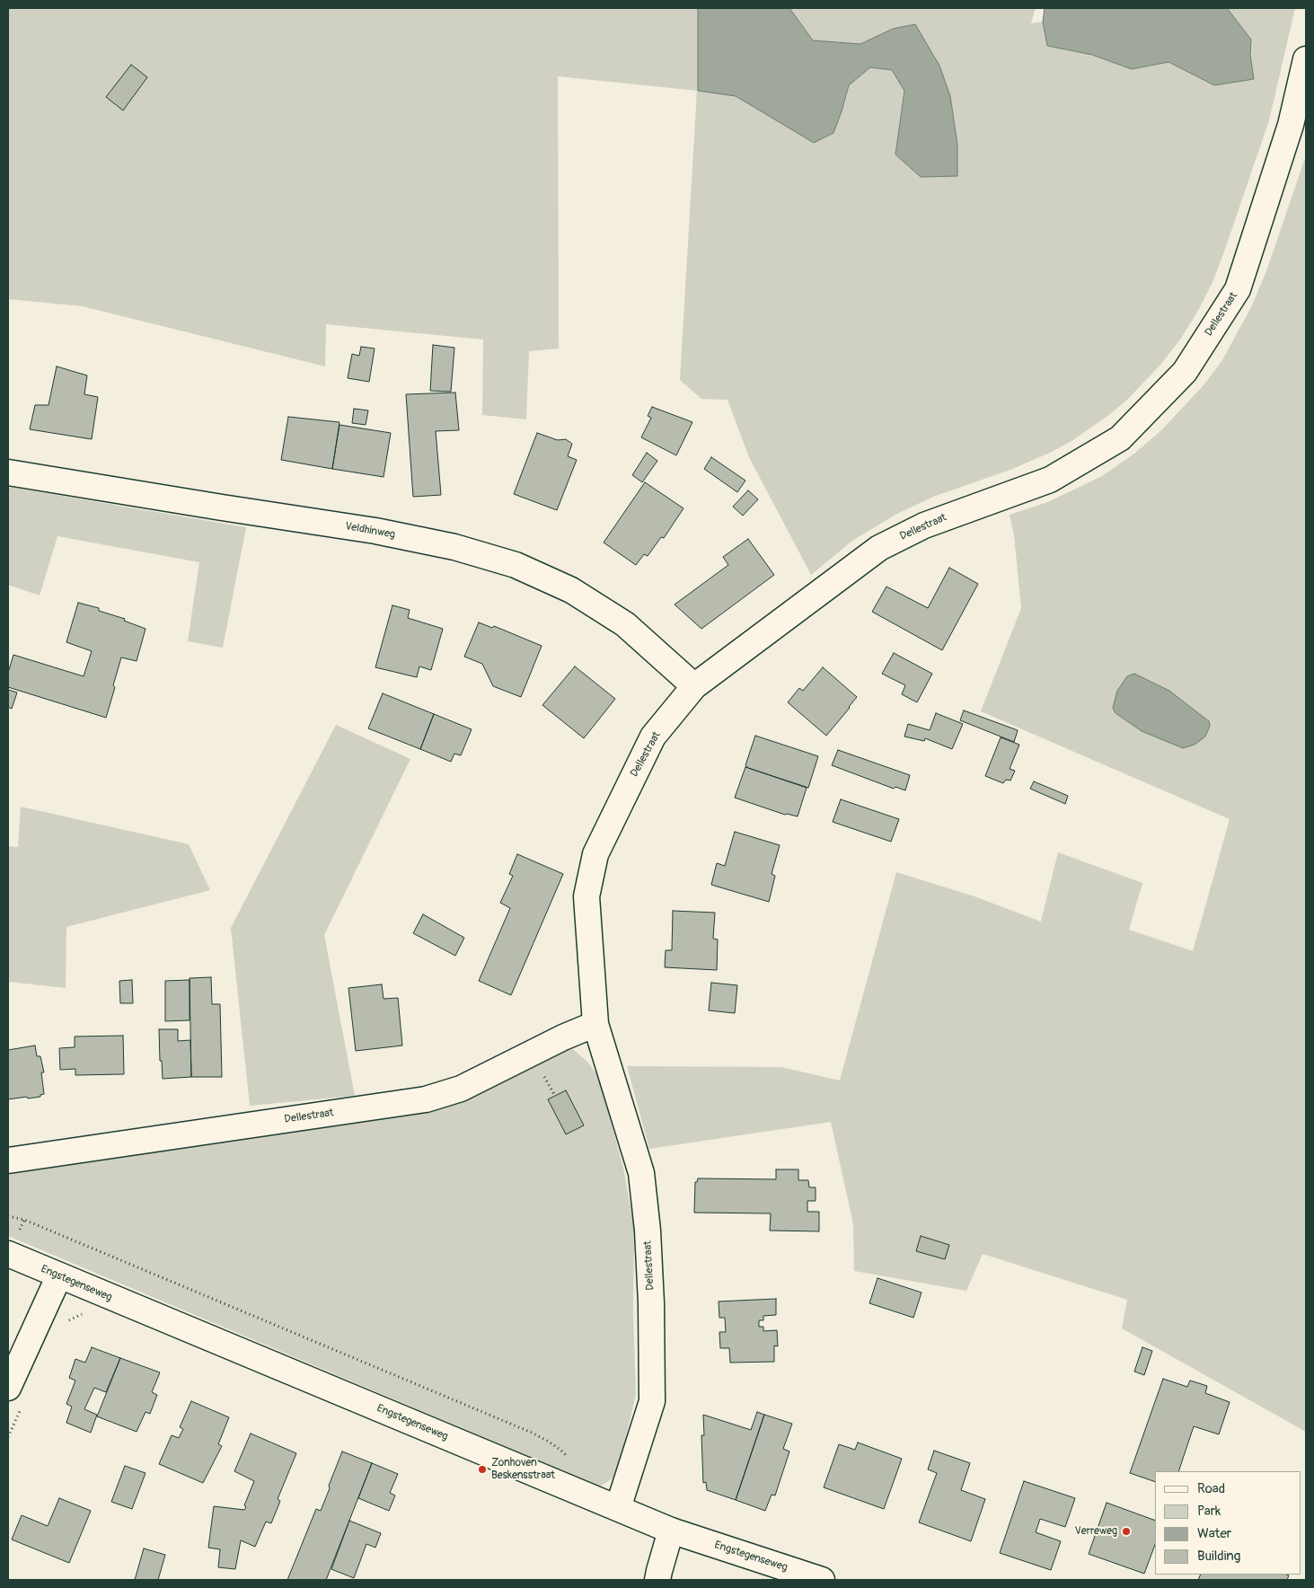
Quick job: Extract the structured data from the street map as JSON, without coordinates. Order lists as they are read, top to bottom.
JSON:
{
  "streets": {
    "street": ["Dellestraat", "Veldhinweg", "Engstegenseweg"]
  },
  "crossings": [
    ["Dellestraat", "Veldhinweg"],
    ["Dellestraat", "Engstegenseweg"]
  ],
  "places": ["Zonhoven Beskensstraat", "Verreweg"],
  "legend": [
    "Road",
    "Park",
    "Water",
    "Building"
  ]
}
